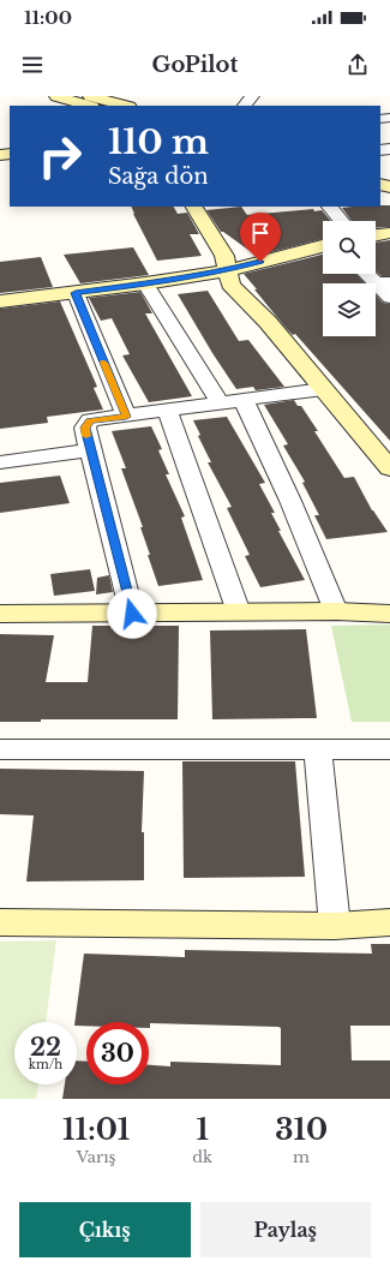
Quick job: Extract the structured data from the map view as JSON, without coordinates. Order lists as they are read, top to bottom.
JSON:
{
  "page": {
    "status": "11:00",
    "header": "GoPilot",
    "turn": ["110 m", "Sağa dön"],
    "speed": "22 km/h",
    "limit": "30",
    "eta": [
      "11:01",
      "Varış",
      "1",
      "dk",
      "310",
      "m"
    ],
    "buttons": ["Çıkış", "Paylaş"]
  }
}
